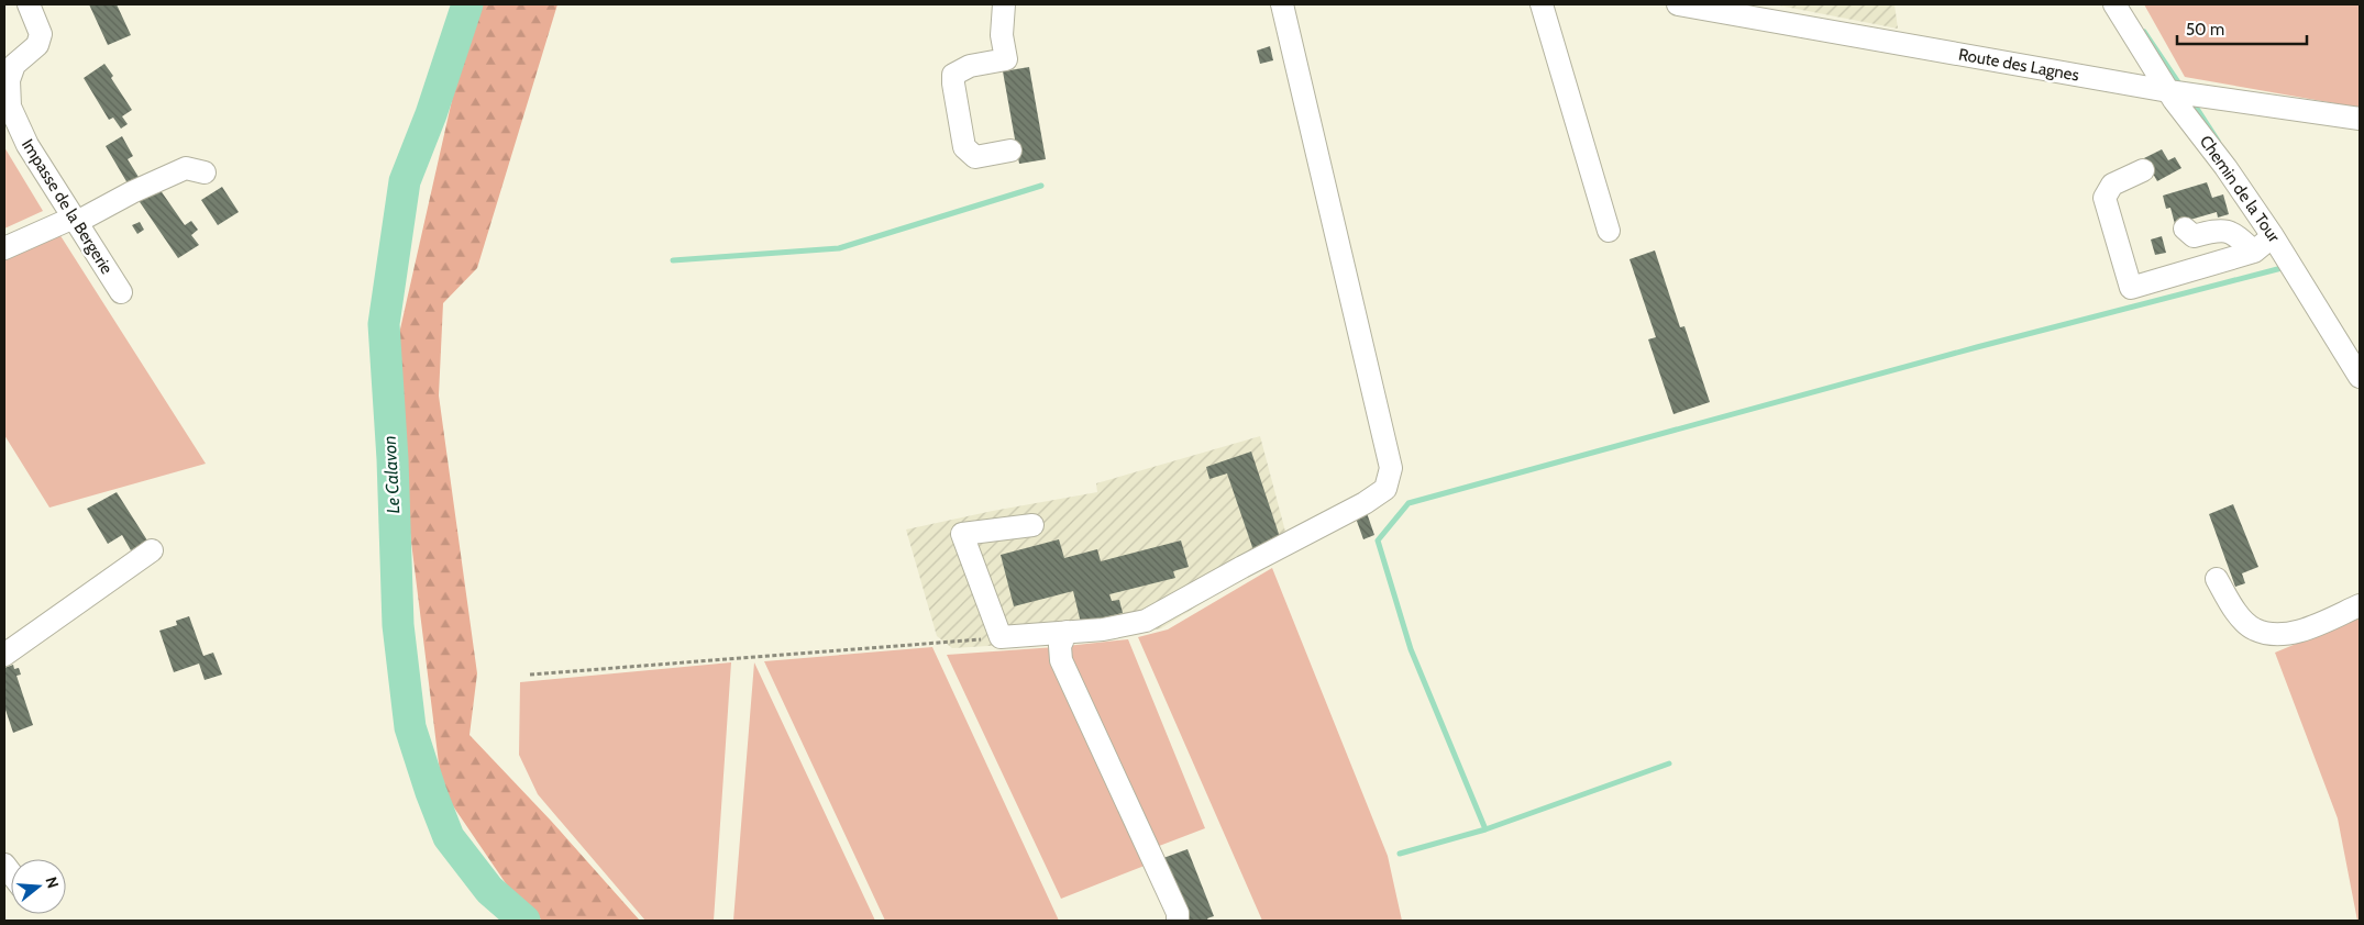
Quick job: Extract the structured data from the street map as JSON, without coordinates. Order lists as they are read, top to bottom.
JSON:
{
  "streets": {
    "street": ["Route des Lagnes", "Chemin de la Tour", "Impasse de la Bergerie"]
  },
  "crossings": [
    ["Route des Lagnes", "Chemin de la Tour"]
  ],
  "water": ["Le Calavon"],
  "scale_bar": "50 m",
  "north": "right"
}
